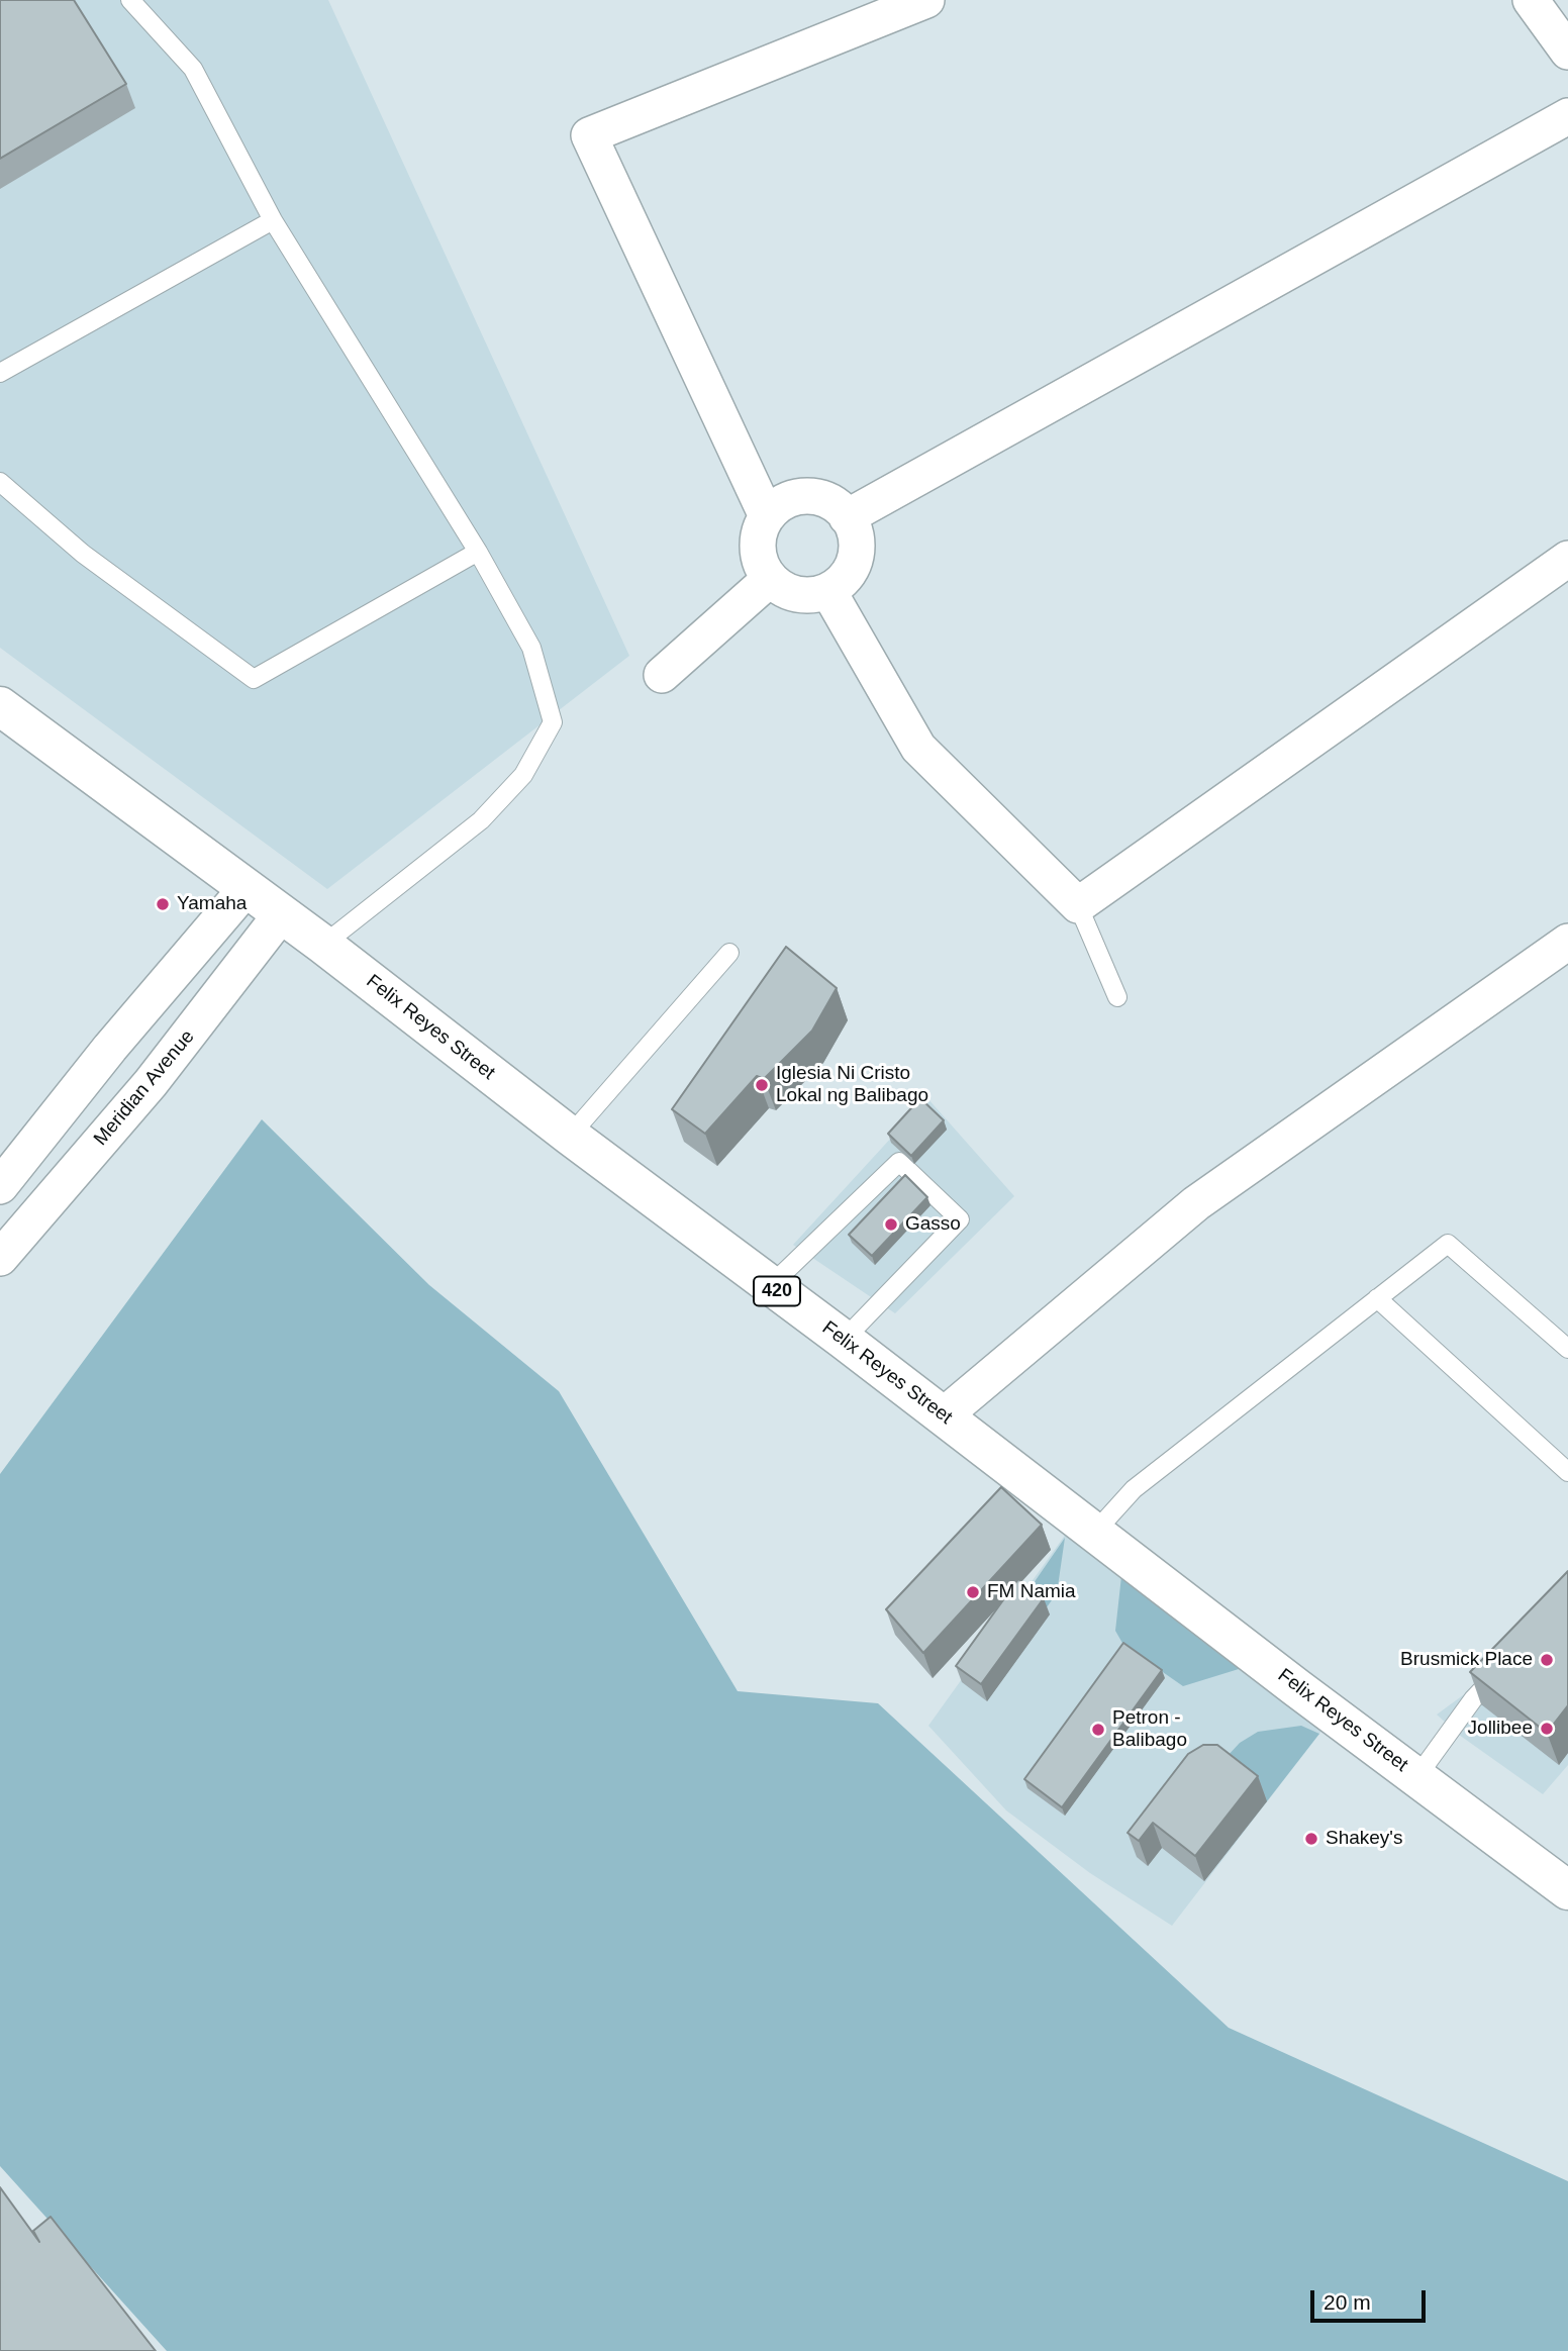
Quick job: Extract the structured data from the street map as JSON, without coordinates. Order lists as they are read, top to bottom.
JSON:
{
  "streets": {
    "main road": ["Felix Reyes Street", "420"],
    "street": ["Meridian Avenue"]
  },
  "crossings": [
    ["Felix Reyes Street", "Meridian Avenue"]
  ],
  "places": [
    "Yamaha",
    "Iglesia Ni Cristo Lokal ng Balibago",
    "Gasso",
    "FM Namia",
    "Brusmick Place",
    "Jollibee",
    "Petron - Balibago",
    "Shakey's"
  ],
  "scale_bar": "20 m"
}
